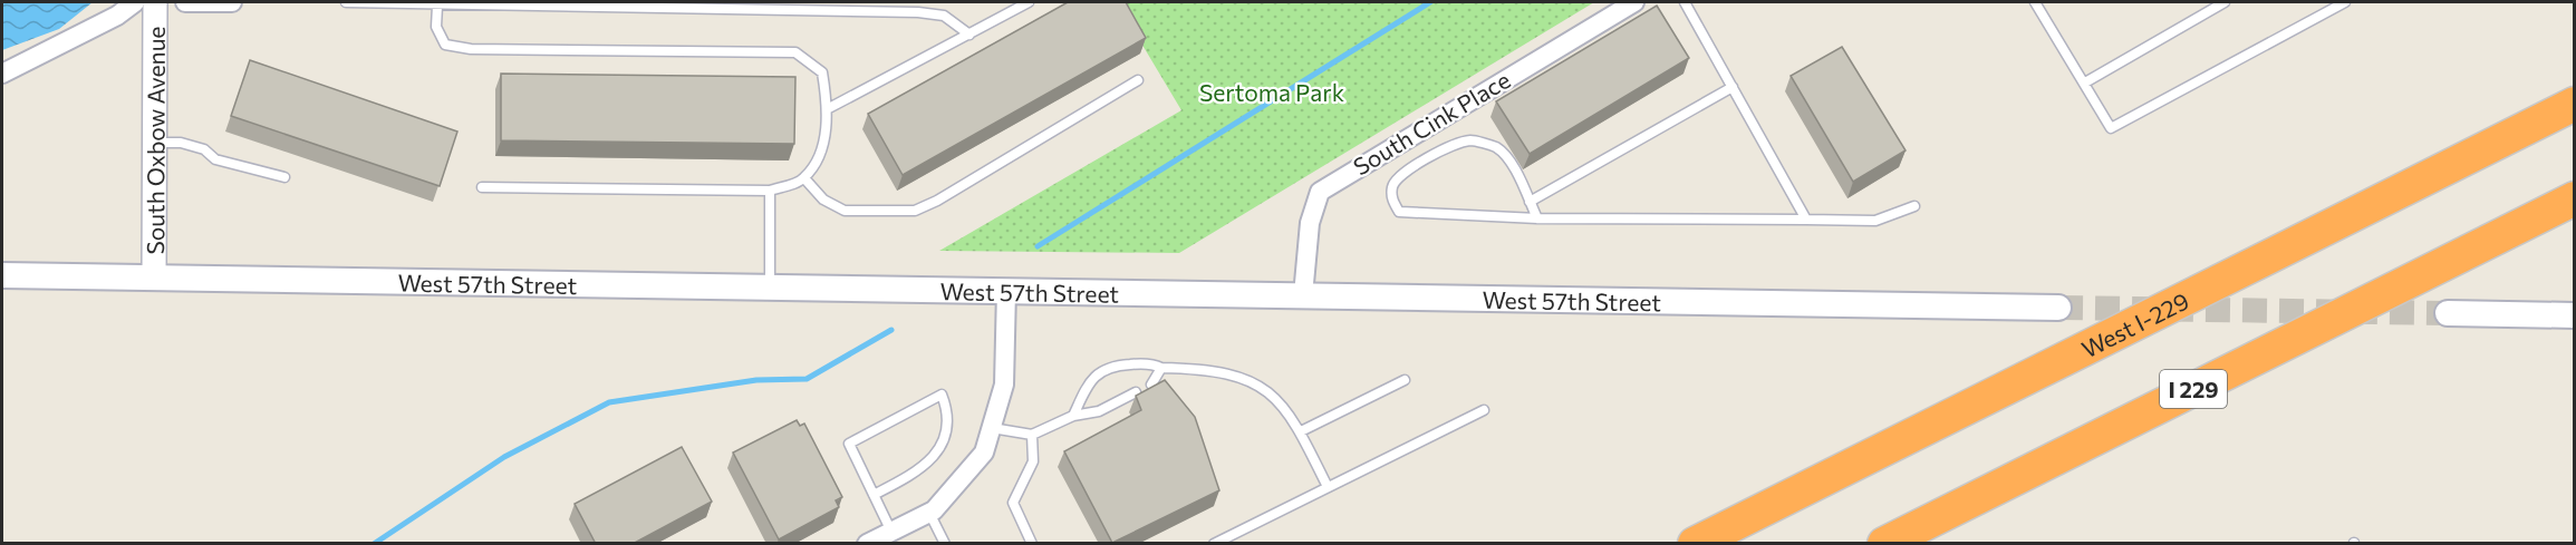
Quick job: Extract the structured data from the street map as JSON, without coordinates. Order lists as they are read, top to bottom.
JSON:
{
  "streets": {
    "highway": ["West I-229", "I 229"],
    "main road": ["West 57th Street"],
    "street": ["South Cink Place", "South Oxbow Avenue"]
  },
  "crossings": [
    ["South Cink Place", "West 57th Street"],
    ["South Oxbow Avenue", "West 57th Street"]
  ],
  "parks": ["Sertoma Park"]
}
